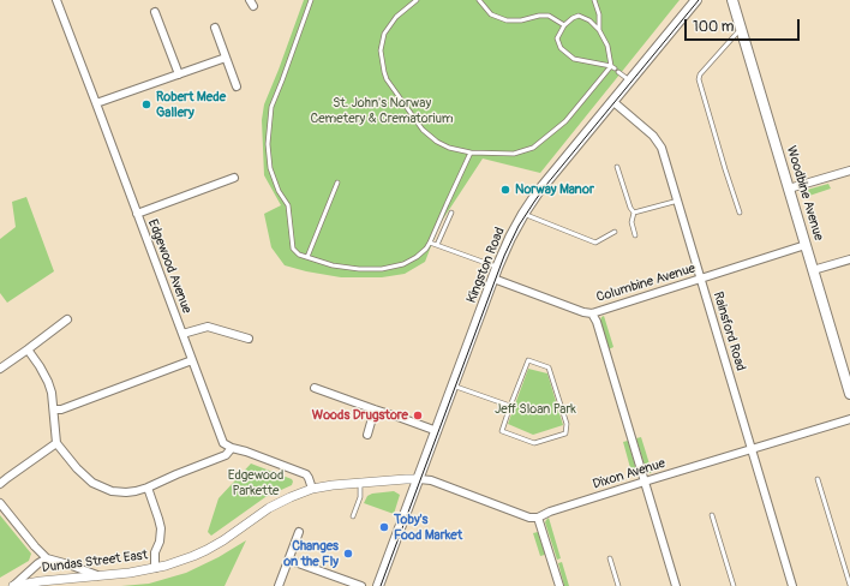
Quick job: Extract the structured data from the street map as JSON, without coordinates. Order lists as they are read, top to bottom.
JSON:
{
  "streets": {
    "main road": ["Woodbine Avenue", "Kingston Road"],
    "street": [
      "Edgewood Avenue",
      "Columbine Avenue",
      "Rainsford Road",
      "Dixon Avenue",
      "Dundas Street East"
    ]
  },
  "crossings": [
    ["Woodbine Avenue", "Columbine Avenue"],
    ["Kingston Road", "Columbine Avenue"],
    ["Kingston Road", "Rainsford Road"],
    ["Kingston Road", "Dundas Street East"],
    ["Columbine Avenue", "Rainsford Road"],
    ["Rainsford Road", "Dixon Avenue"]
  ],
  "parks": ["St. John's Norway Cemetery & Crematorium", "Jeff Sloan Park", "Edgewood Parkette"],
  "places": [
    "Robert Mede Gallery",
    "Norway Manor",
    "Woods Drugstore",
    "Toby's Food Market",
    "Changes on the Fly"
  ],
  "scale_bar": "100 m"
}
